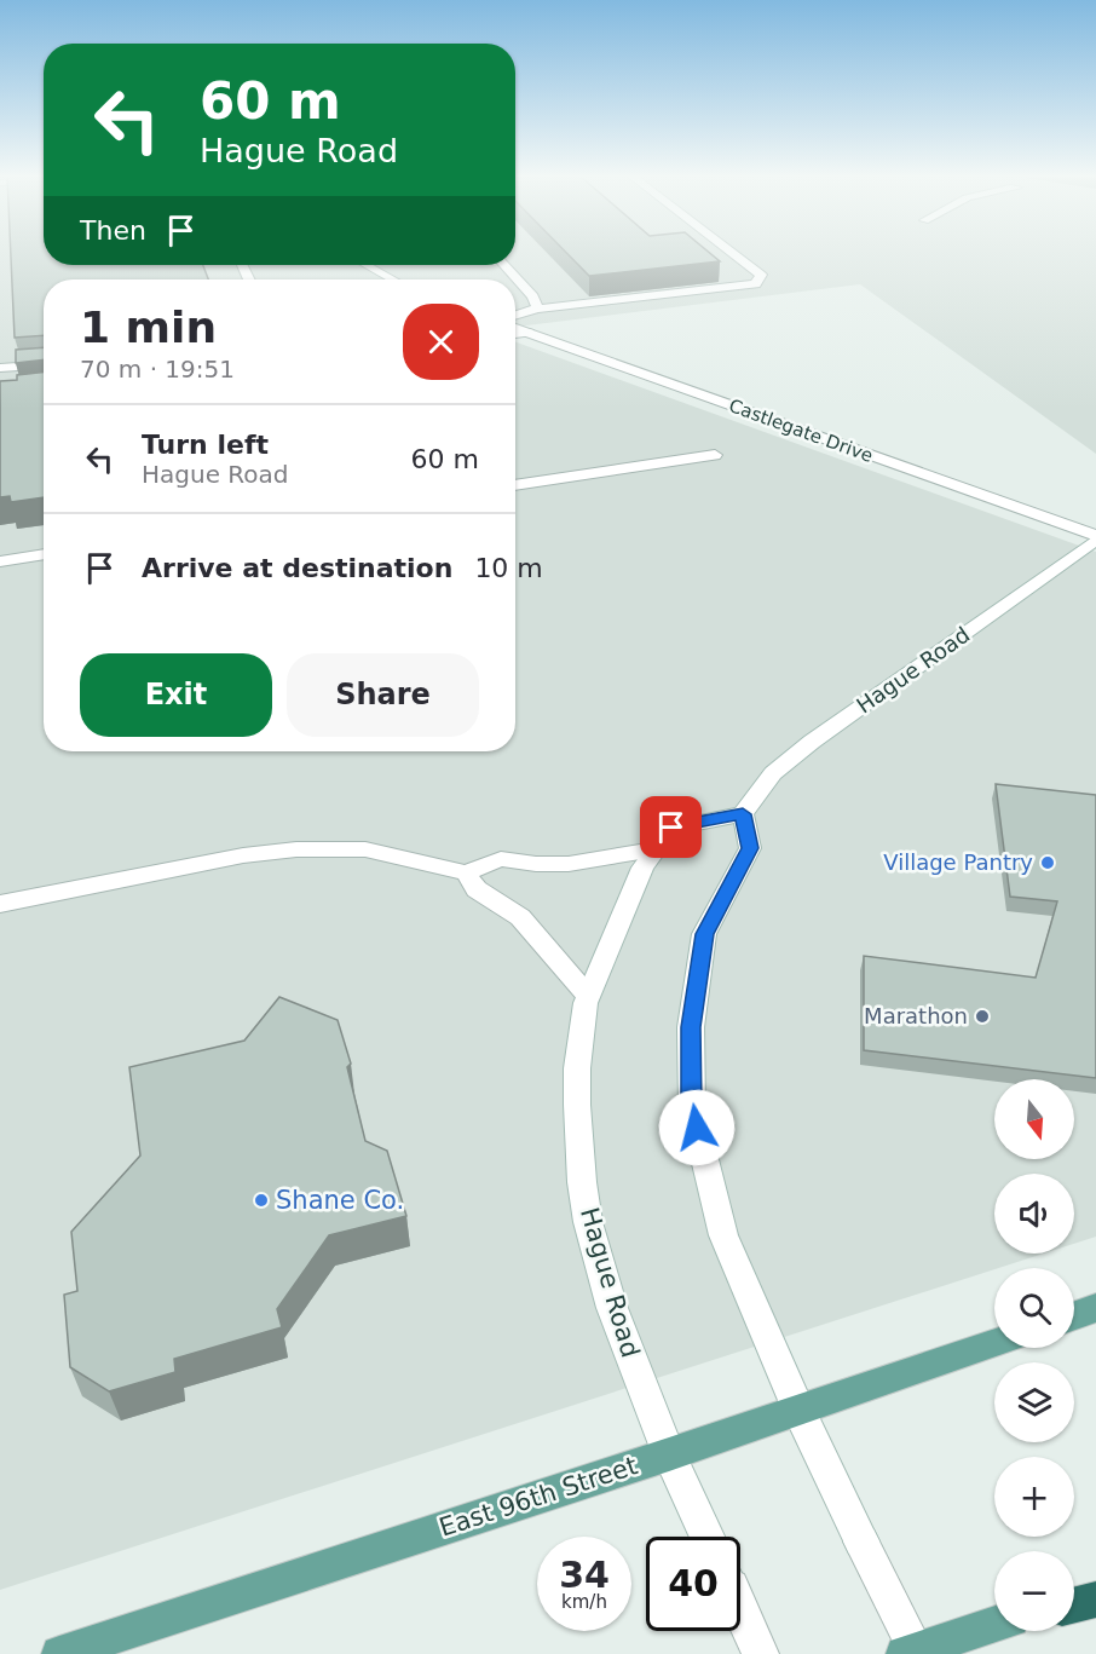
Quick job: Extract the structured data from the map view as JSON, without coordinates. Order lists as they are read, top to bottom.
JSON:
{
  "streets": {
    "main road": ["East 96th Street"],
    "street": ["Castlegate Drive", "Hague Road"]
  },
  "crossings": [
    ["Castlegate Drive", "Hague Road"],
    ["Hague Road", "East 96th Street"]
  ],
  "places": ["Village Pantry", "Marathon", "Shane Co."],
  "north": "bottom",
  "page": {
    "turn": ["60 m", "Hague Road"],
    "then": "Then",
    "heading": ["1 min", "70 m · 19:51"],
    "list": [
      {
        "name": "Turn left",
        "note": "Hague Road",
        "value": "60 m"
      },
      {
        "name": "Arrive at destination",
        "value": "10 m"
      }
    ],
    "buttons": ["Exit", "Share"],
    "map_buttons": ["+", "−"],
    "speed": "34 km/h",
    "limit": "40"
  }
}
